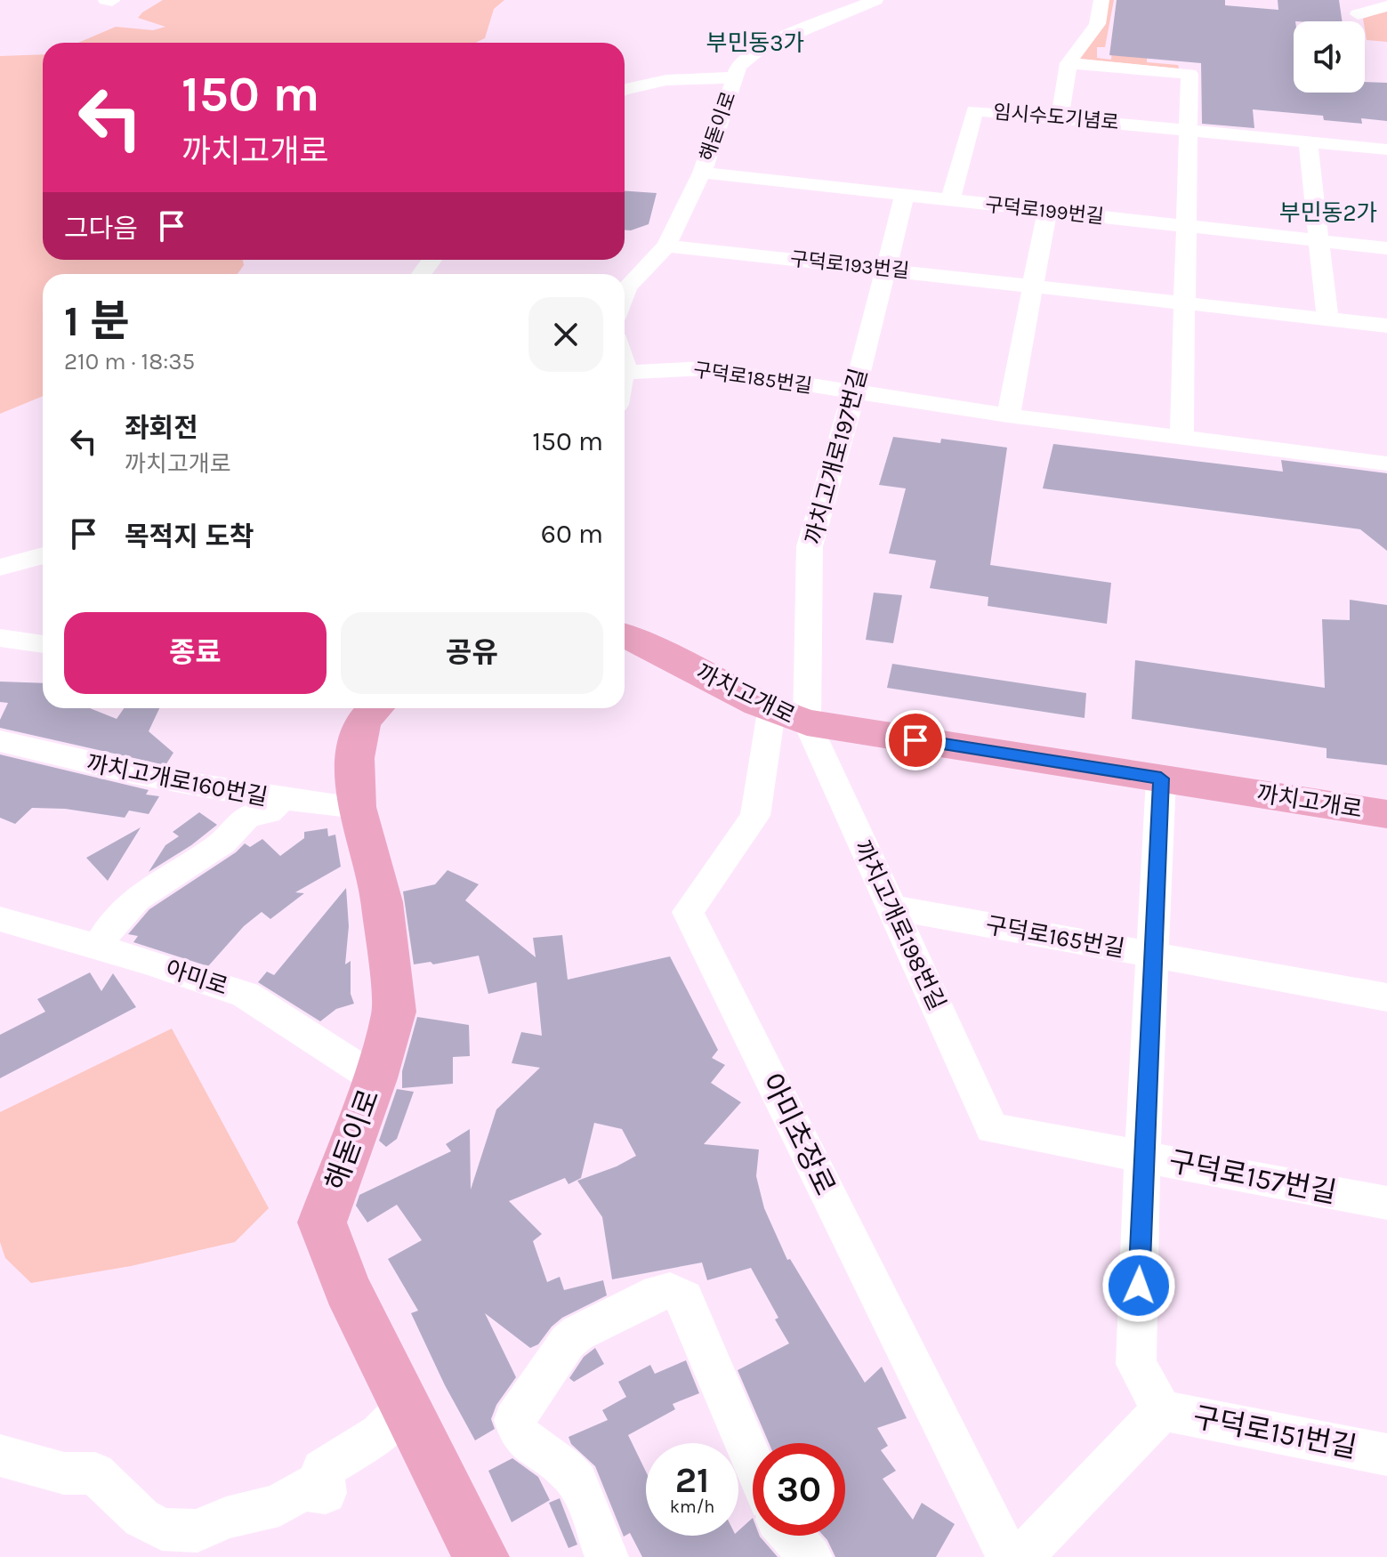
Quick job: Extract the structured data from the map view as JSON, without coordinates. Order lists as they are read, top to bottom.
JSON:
{
  "streets": {
    "main road": ["해돋이로", "까치고개로"],
    "street": [
      "임시수도기념로",
      "구덕로199번길",
      "구덕로193번길",
      "구덕로185번길",
      "까치고개로197번길",
      "까치고개로160번길",
      "까치고개로198번길",
      "구덕로165번길",
      "아미로",
      "아미초장로",
      "구덕로157번길",
      "구덕로151번길"
    ]
  },
  "crossings": [
    ["임시수도기념로", "구덕로199번길"],
    ["해돋이로", "구덕로199번길"],
    ["해돋이로", "구덕로193번길"],
    ["해돋이로", "까치고개로160번길"],
    ["해돋이로", "아미로"],
    ["구덕로199번길", "까치고개로197번길"],
    ["구덕로193번길", "까치고개로197번길"],
    ["구덕로185번길", "까치고개로197번길"],
    ["까치고개로197번길", "까치고개로"],
    ["까치고개로197번길", "까치고개로198번길"],
    ["까치고개로197번길", "아미초장로"],
    ["까치고개로", "까치고개로198번길"],
    ["까치고개로", "아미초장로"],
    ["까치고개로198번길", "구덕로165번길"],
    ["까치고개로198번길", "아미초장로"],
    ["까치고개로198번길", "구덕로157번길"]
  ],
  "districts": ["부민동3가", "부민동2가"],
  "page": {
    "turn": ["150 m", "까치고개로"],
    "then": "그다음",
    "heading": ["1 분", "210 m · 18:35"],
    "list": [
      {
        "name": "좌회전",
        "note": "까치고개로",
        "value": "150 m"
      },
      {
        "name": "목적지 도착",
        "value": "60 m"
      }
    ],
    "buttons": ["종료", "공유"],
    "speed": "21 km/h",
    "limit": "30"
  }
}
